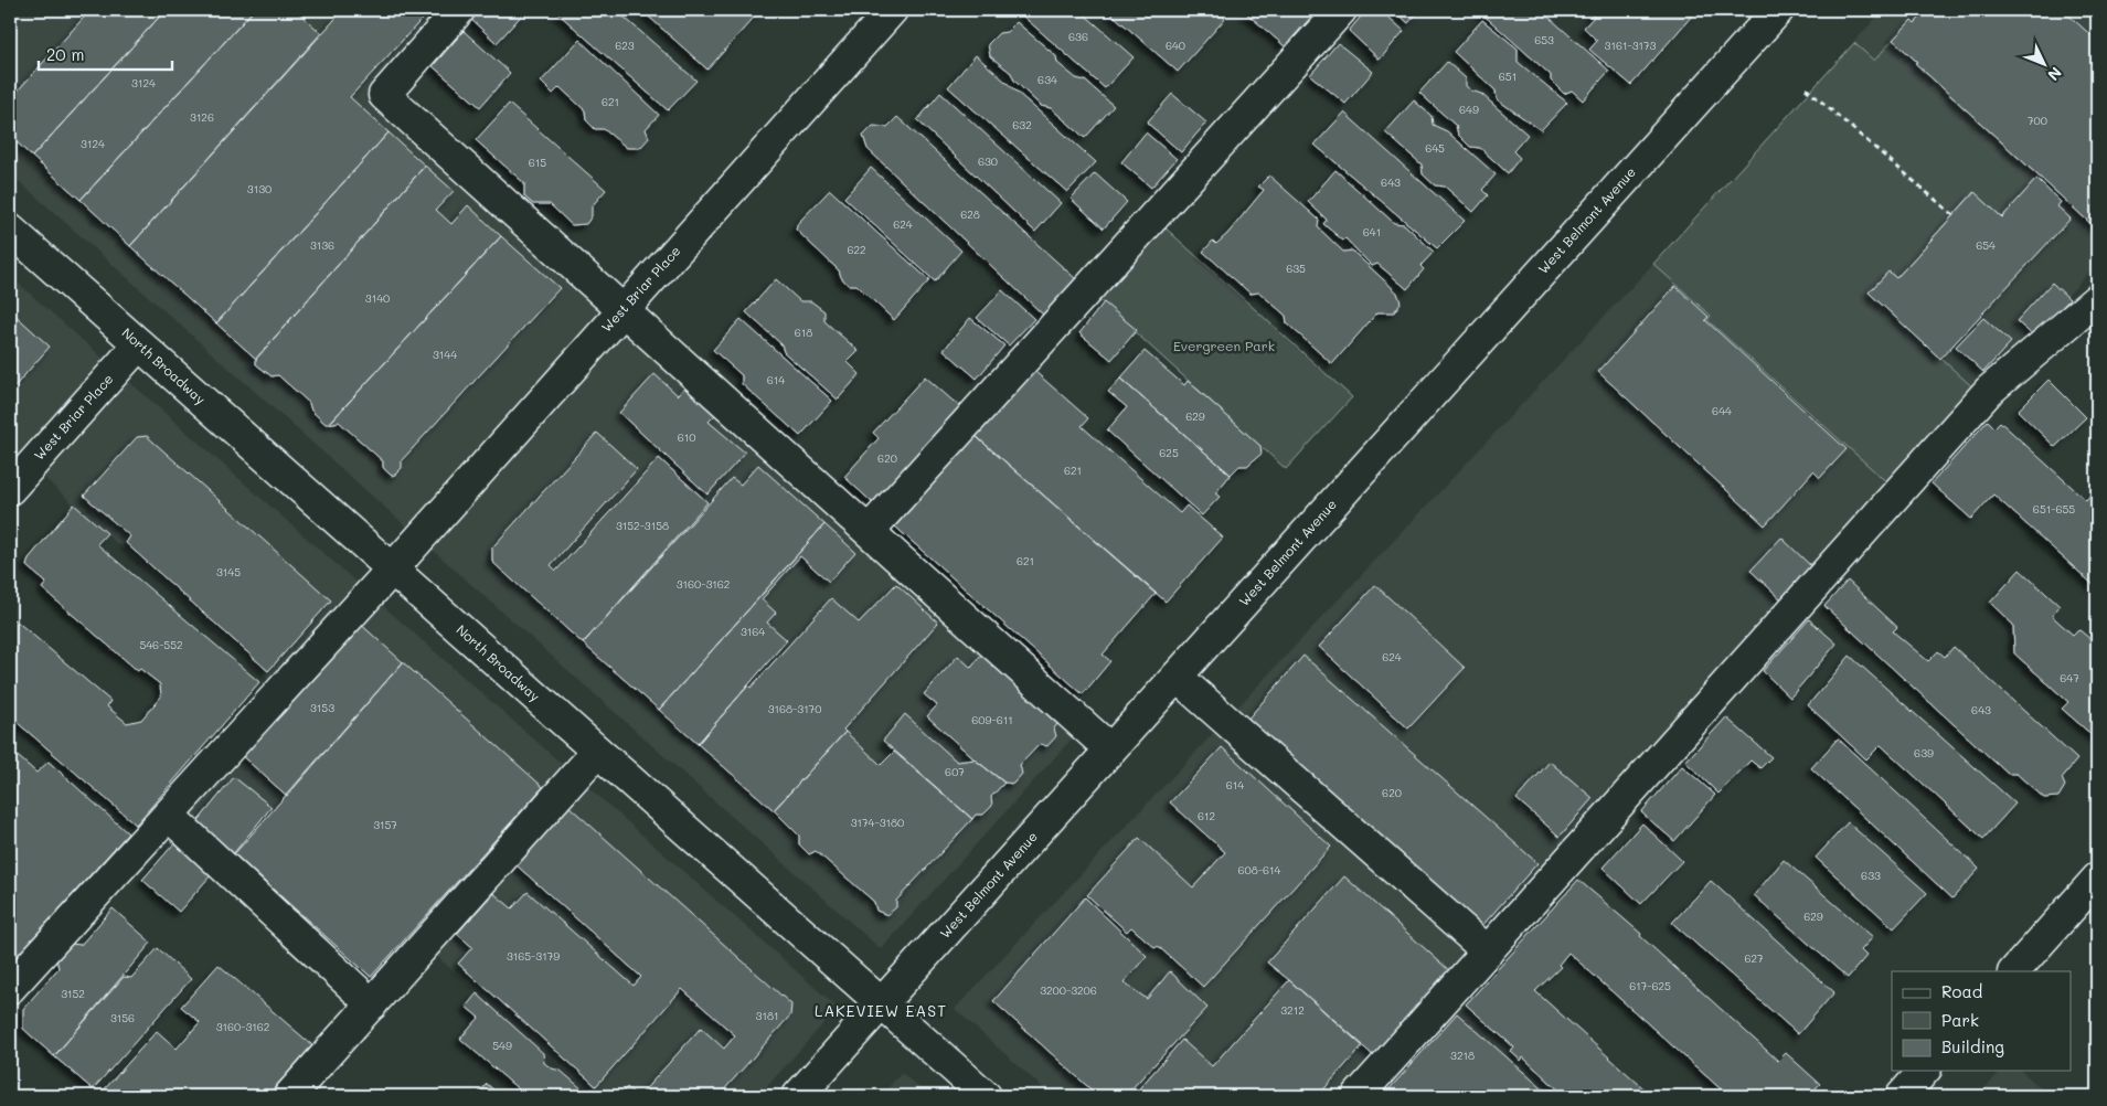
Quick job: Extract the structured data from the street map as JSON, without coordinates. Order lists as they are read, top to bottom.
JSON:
{
  "streets": {
    "main road": ["West Belmont Avenue", "West Briar Place", "North Broadway"]
  },
  "crossings": [
    ["West Belmont Avenue", "North Broadway"],
    ["West Briar Place", "North Broadway"]
  ],
  "districts": ["LAKEVIEW EAST"],
  "parks": ["Evergreen Park"],
  "house_numbers": [
    "636",
    "653",
    "623",
    "640",
    "3161-3173",
    "651",
    "634",
    "3124",
    "621",
    "649",
    "3126",
    "700",
    "632",
    "3124",
    "645",
    "630",
    "615",
    "643",
    "3130",
    "628",
    "624",
    "641",
    "3136",
    "654",
    "622",
    "635",
    "3140",
    "618",
    "3144",
    "614",
    "644",
    "629",
    "610",
    "625",
    "620",
    "621",
    "651-655",
    "3152-3158",
    "621",
    "3145",
    "3160-3162",
    "3164",
    "546-552",
    "624",
    "647",
    "3153",
    "3168-3170",
    "643",
    "609-611",
    "639",
    "607",
    "614",
    "620",
    "612",
    "3174-3180",
    "3157",
    "608-614",
    "633",
    "629",
    "3165-3179",
    "627",
    "617-625",
    "3200-3206",
    "3152",
    "3212",
    "3181",
    "3156",
    "3160-3162",
    "549",
    "3218"
  ],
  "legend": ["Road", "Park", "Building"],
  "scale_bar": "20 m",
  "north": "bottom right"
}
